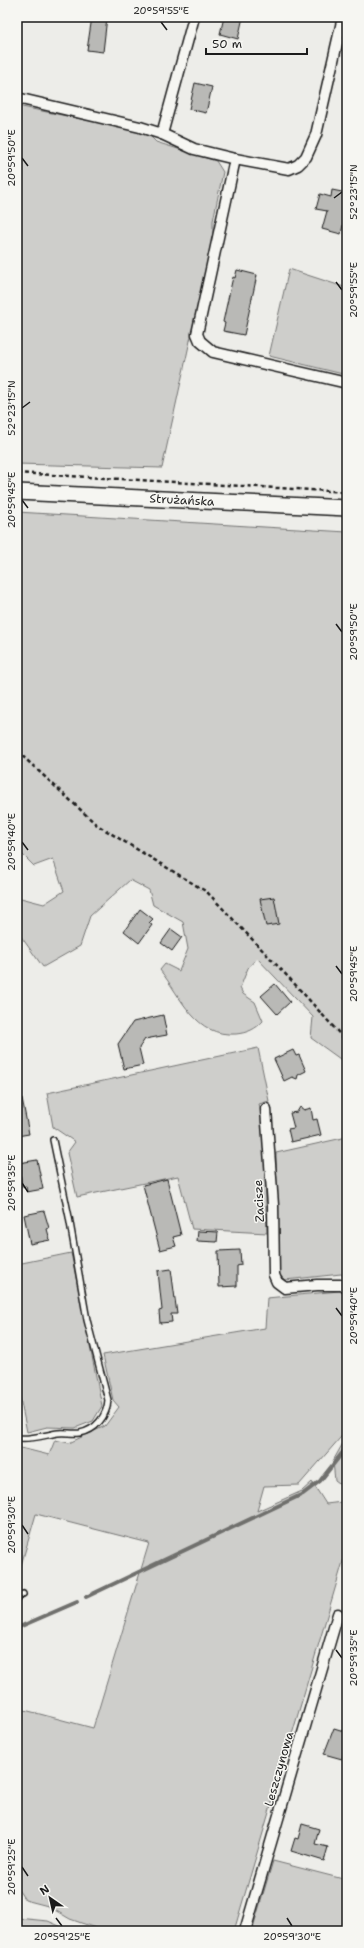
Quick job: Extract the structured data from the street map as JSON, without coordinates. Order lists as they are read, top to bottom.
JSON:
{
  "streets": {
    "main road": ["Strużańska"],
    "street": ["Zacisze", "Leszczynowa"]
  },
  "scale_bar": "50 m",
  "north": "top left",
  "coordinates": [
    "20°59'55\"E",
    "20°59'50\"E",
    "52°23'15\"N",
    "20°59'45\"E",
    "20°59'40\"E",
    "20°59'35\"E",
    "20°59'30\"E",
    "20°59'25\"E"
  ]
}
